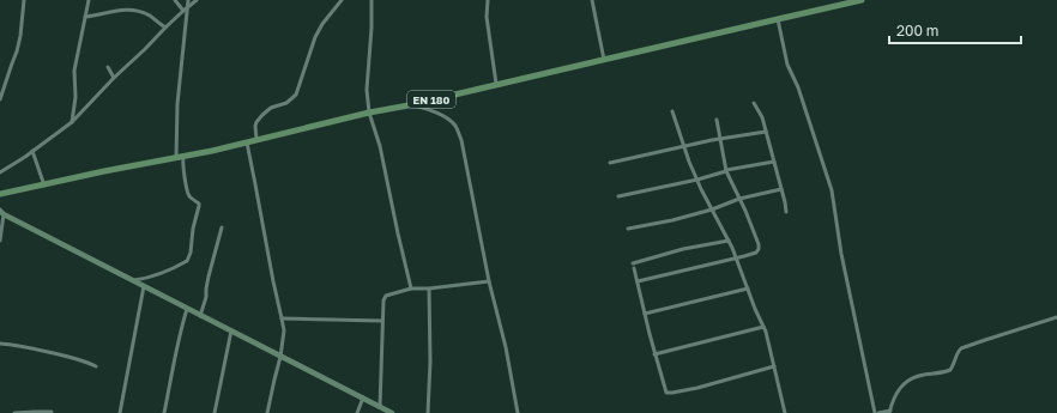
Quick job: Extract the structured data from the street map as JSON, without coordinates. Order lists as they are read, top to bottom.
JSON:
{
  "streets": {
    "main road": ["EN 180"]
  },
  "scale_bar": "200 m"
}
